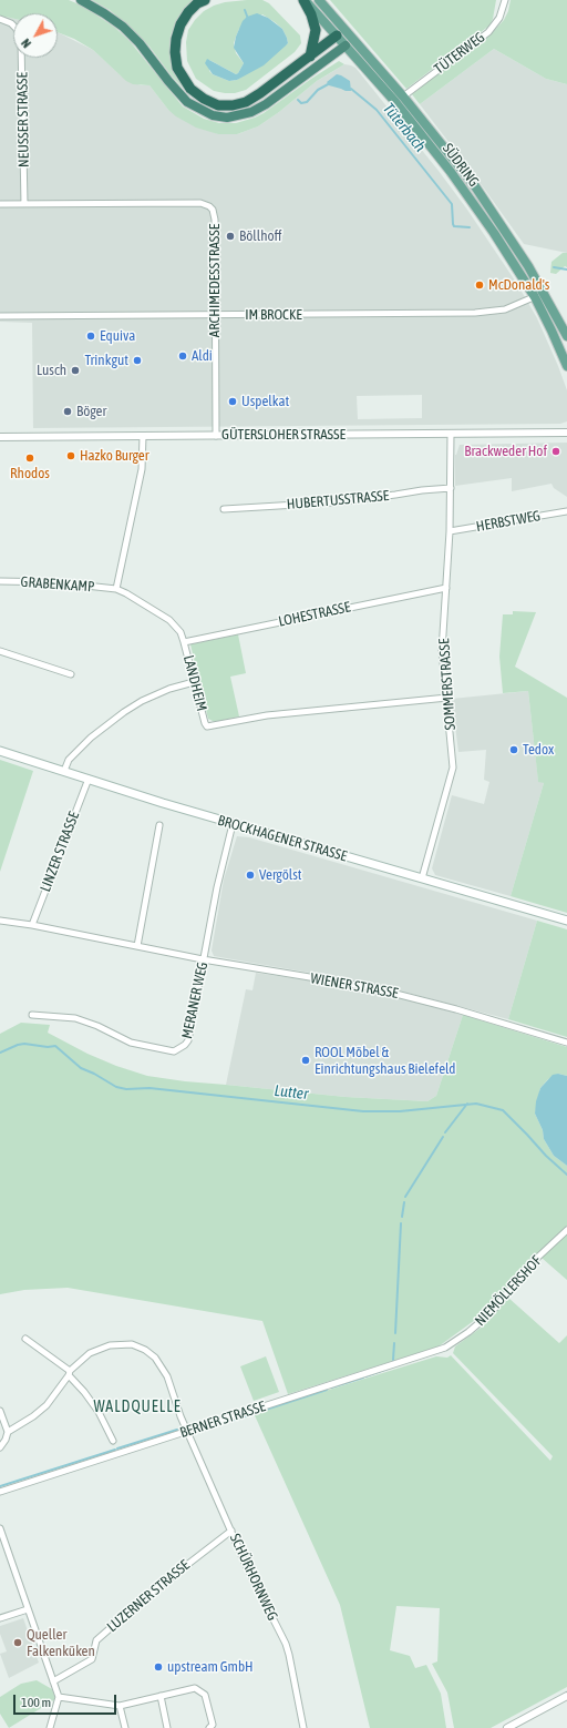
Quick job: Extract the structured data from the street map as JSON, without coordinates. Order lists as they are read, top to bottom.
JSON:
{
  "streets": {
    "main road": ["SÜDRING", "BROCKHAGENER STRASSE"],
    "street": [
      "TÜTERWEG",
      "NEUSSER STRASSE",
      "ARCHIMEDESSTRASSE",
      "IM BROCKE",
      "GÜTERSLOHER STRASSE",
      "HUBERTUSSTRASSE",
      "HERBSTWEG",
      "GRABENKAMP",
      "LOHESTRASSE",
      "LANDHEIM",
      "SOMMERSTRASSE",
      "LINZER STRASSE",
      "WIENER STRASSE",
      "MERANER WEG",
      "NIEMÖLLERSHOF",
      "BERNER STRASSE",
      "SCHÜRHORNWEG",
      "LUZERNER STRASSE"
    ]
  },
  "crossings": [
    ["TÜTERWEG", "SÜDRING"],
    ["NEUSSER STRASSE", "ARCHIMEDESSTRASSE"],
    ["SÜDRING", "IM BROCKE"],
    ["ARCHIMEDESSTRASSE", "IM BROCKE"],
    ["ARCHIMEDESSTRASSE", "GÜTERSLOHER STRASSE"],
    ["GÜTERSLOHER STRASSE", "SOMMERSTRASSE"],
    ["HUBERTUSSTRASSE", "SOMMERSTRASSE"],
    ["HERBSTWEG", "SOMMERSTRASSE"],
    ["GRABENKAMP", "LANDHEIM"],
    ["LOHESTRASSE", "LANDHEIM"],
    ["LOHESTRASSE", "SOMMERSTRASSE"],
    ["LANDHEIM", "SOMMERSTRASSE"],
    ["SOMMERSTRASSE", "BROCKHAGENER STRASSE"],
    ["BROCKHAGENER STRASSE", "LINZER STRASSE"],
    ["BROCKHAGENER STRASSE", "MERANER WEG"],
    ["LINZER STRASSE", "WIENER STRASSE"],
    ["WIENER STRASSE", "MERANER WEG"],
    ["NIEMÖLLERSHOF", "BERNER STRASSE"],
    ["BERNER STRASSE", "SCHÜRHORNWEG"],
    ["SCHÜRHORNWEG", "LUZERNER STRASSE"]
  ],
  "districts": ["WALDQUELLE"],
  "water": ["Tüterbach", "Lutter"],
  "places": [
    "Böllhoff",
    "McDonald's",
    "Equiva",
    "Aldi",
    "Trinkgut",
    "Lusch",
    "Uspelkat",
    "Böger",
    "Brackweder Hof",
    "Hazko Burger",
    "Rhodos",
    "Tedox",
    "Vergölst",
    "ROOL Möbel & Einrichtungshaus Bielefeld",
    "Queller Falkenküken",
    "upstream GmbH"
  ],
  "scale_bar": "100 m",
  "north": "bottom left"
}
